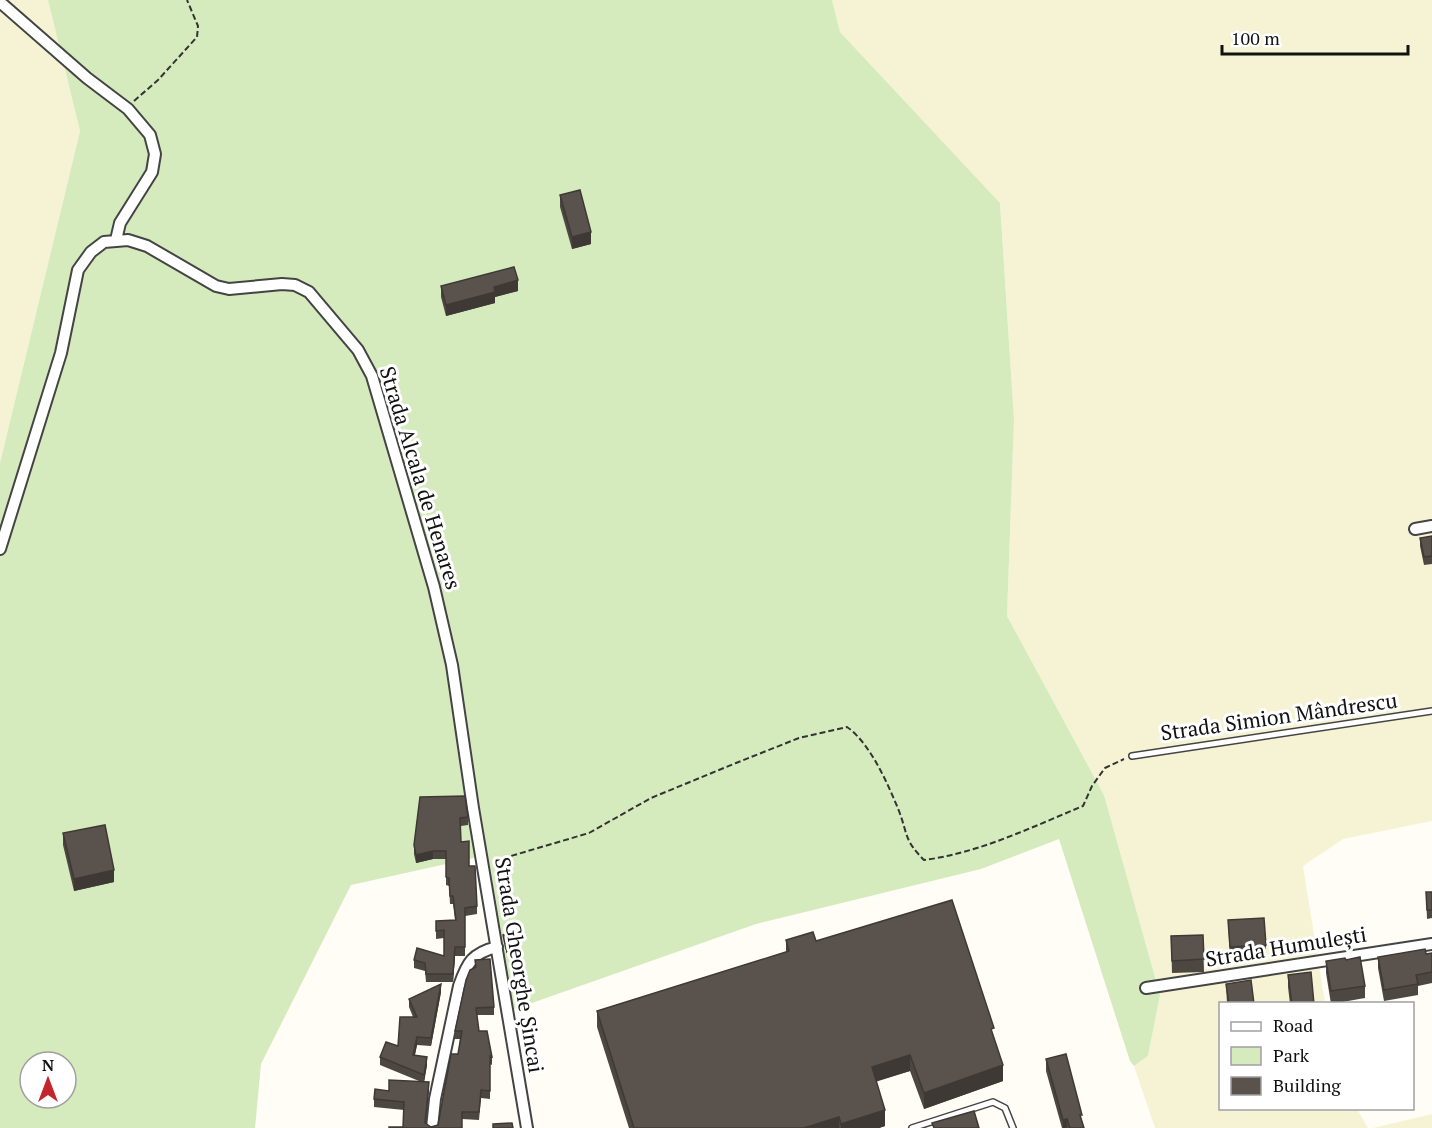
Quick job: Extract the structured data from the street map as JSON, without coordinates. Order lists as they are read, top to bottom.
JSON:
{
  "streets": {
    "street": ["Strada Alcala de Henares", "Strada Humulești", "Strada Gheorghe Șincai"],
    "lane": ["Strada Simion Mândrescu"]
  },
  "crossings": [
    ["Strada Alcala de Henares", "Strada Gheorghe Șincai"]
  ],
  "legend": ["Road", "Park", "Building"],
  "scale_bar": "100 m",
  "north": "top"
}
